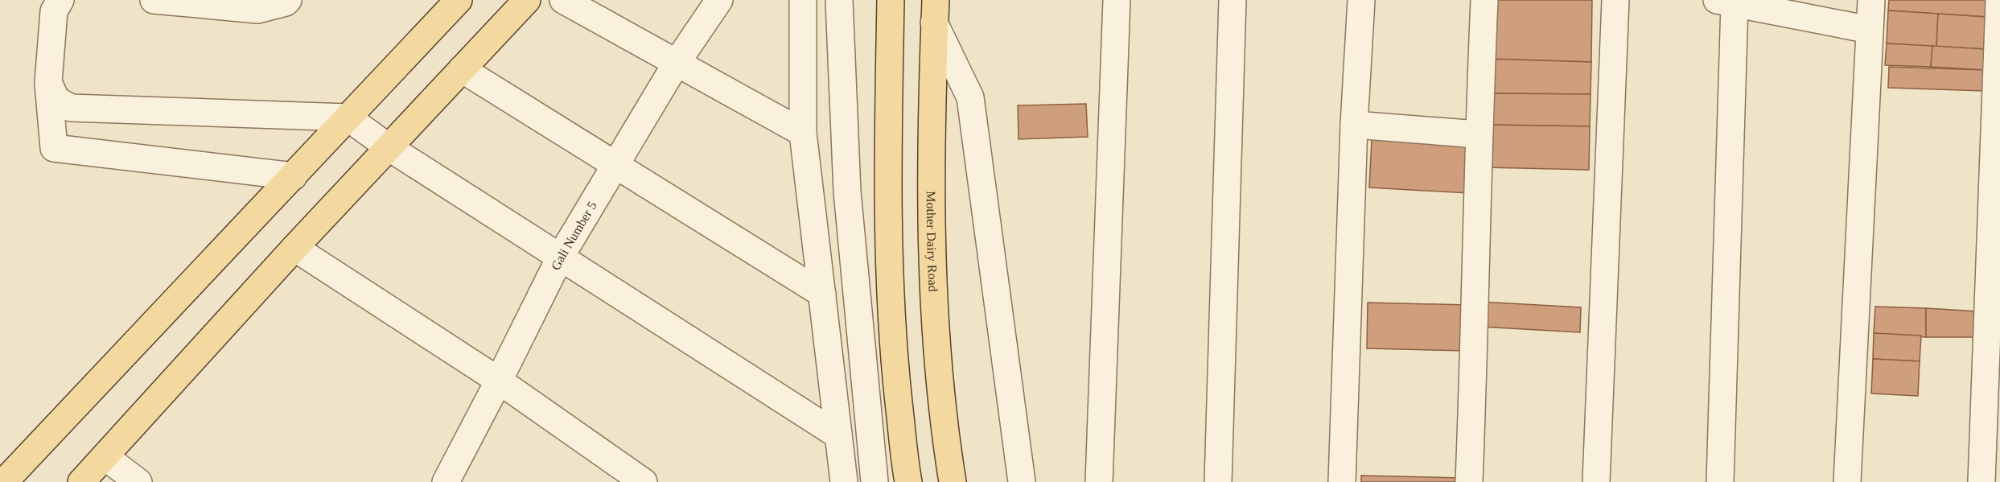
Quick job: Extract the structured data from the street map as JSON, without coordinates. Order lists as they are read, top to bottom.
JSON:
{
  "streets": {
    "main road": ["Mother Dairy Road"],
    "street": ["Gali Number 5"]
  }
}
